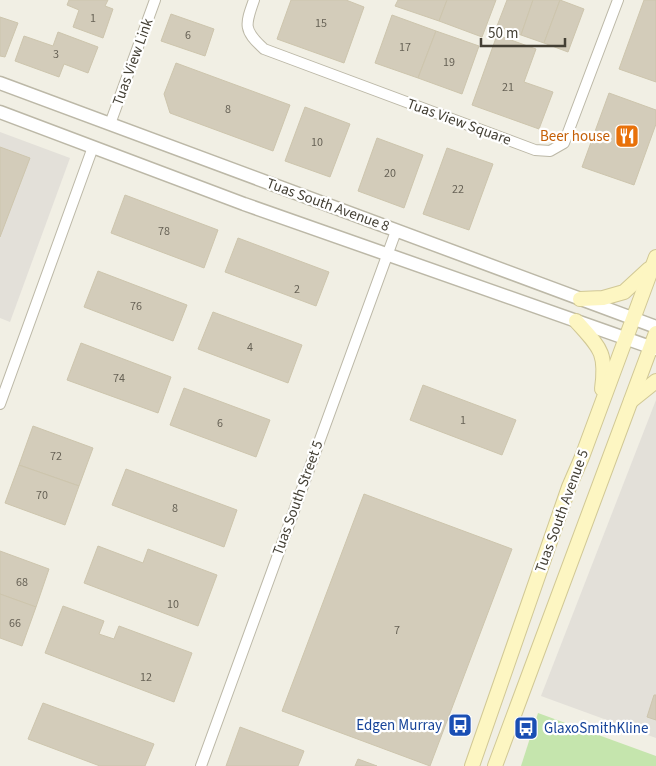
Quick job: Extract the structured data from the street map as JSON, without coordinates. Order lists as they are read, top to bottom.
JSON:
{
  "streets": {
    "main road": ["Tuas South Avenue 5"],
    "street": [
      "Tuas View Link",
      "Tuas View Square",
      "Tuas South Avenue 8",
      "Tuas South Street 5"
    ]
  },
  "crossings": [
    ["Tuas View Link", "Tuas South Avenue 8"],
    ["Tuas South Avenue 8", "Tuas South Street 5"],
    ["Tuas South Avenue 8", "Tuas South Avenue 5"]
  ],
  "places": {
    "restaurant": ["Beer house"],
    "bus stop": ["Edgen Murray", "GlaxoSmithKline"]
  },
  "house_numbers": [
    "1",
    "15",
    "6",
    "17",
    "3",
    "19",
    "21",
    "8",
    "10",
    "20",
    "22",
    "78",
    "2",
    "76",
    "4",
    "74",
    "1",
    "6",
    "72",
    "70",
    "8",
    "68",
    "10",
    "66",
    "7",
    "12"
  ],
  "scale_bar": "50 m"
}
